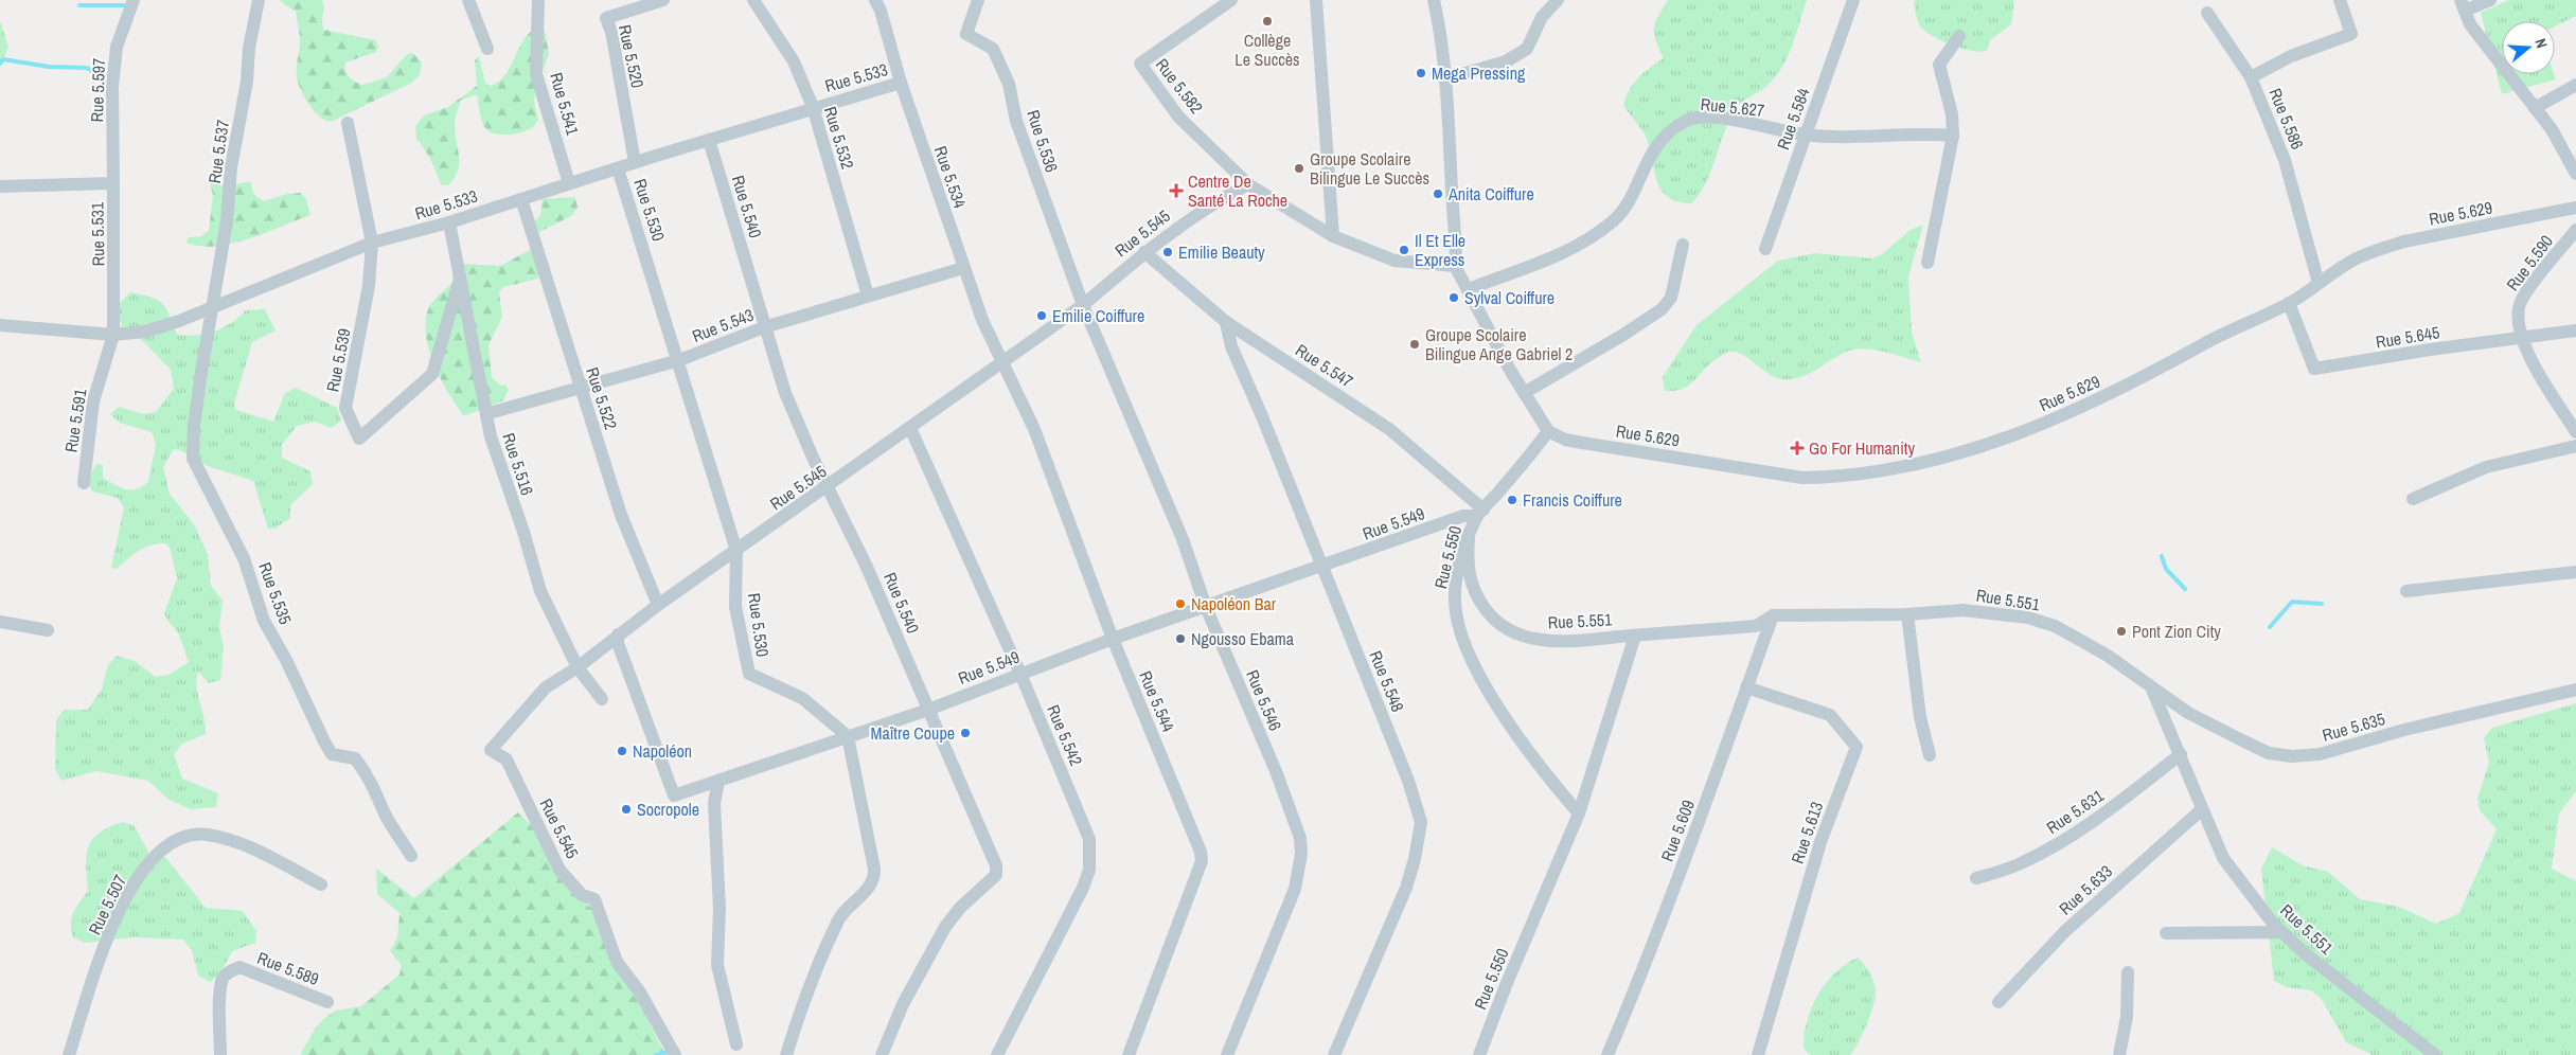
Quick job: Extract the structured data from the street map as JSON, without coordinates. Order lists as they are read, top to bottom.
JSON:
{
  "streets": {
    "street": [
      "Rue 5.520",
      "Rue 5.533",
      "Rue 5.582",
      "Rue 5.597",
      "Rue 5.541",
      "Rue 5.627",
      "Rue 5.584",
      "Rue 5.586",
      "Rue 5.532",
      "Rue 5.536",
      "Rue 5.537",
      "Rue 5.534",
      "Rue 5.540",
      "Rue 5.530",
      "Rue 5.629",
      "Rue 5.545",
      "Rue 5.531",
      "Rue 5.590",
      "Rue 5.543",
      "Rue 5.645",
      "Rue 5.539",
      "Rue 5.547",
      "Rue 5.522",
      "Rue 5.591",
      "Rue 5.516",
      "Rue 5.549",
      "Rue 5.550",
      "Rue 5.535",
      "Rue 5.551",
      "Rue 5.548",
      "Rue 5.546",
      "Rue 5.544",
      "Rue 5.635",
      "Rue 5.542",
      "Rue 5.631",
      "Rue 5.609",
      "Rue 5.613",
      "Rue 5.633",
      "Rue 5.507",
      "Rue 5.589"
    ]
  },
  "crossings": [
    ["Rue 5.520", "Rue 5.533"],
    ["Rue 5.533", "Rue 5.541"],
    ["Rue 5.533", "Rue 5.532"],
    ["Rue 5.533", "Rue 5.537"],
    ["Rue 5.533", "Rue 5.534"],
    ["Rue 5.533", "Rue 5.540"],
    ["Rue 5.533", "Rue 5.530"],
    ["Rue 5.533", "Rue 5.531"],
    ["Rue 5.533", "Rue 5.539"],
    ["Rue 5.533", "Rue 5.522"],
    ["Rue 5.533", "Rue 5.591"],
    ["Rue 5.533", "Rue 5.516"],
    ["Rue 5.533", "Rue 5.535"],
    ["Rue 5.582", "Rue 5.545"],
    ["Rue 5.597", "Rue 5.531"],
    ["Rue 5.627", "Rue 5.584"],
    ["Rue 5.586", "Rue 5.629"],
    ["Rue 5.532", "Rue 5.543"],
    ["Rue 5.536", "Rue 5.545"],
    ["Rue 5.536", "Rue 5.546"],
    ["Rue 5.537", "Rue 5.535"],
    ["Rue 5.534", "Rue 5.545"],
    ["Rue 5.534", "Rue 5.543"],
    ["Rue 5.534", "Rue 5.544"],
    ["Rue 5.540", "Rue 5.545"],
    ["Rue 5.540", "Rue 5.543"],
    ["Rue 5.540", "Rue 5.549"],
    ["Rue 5.530", "Rue 5.545"],
    ["Rue 5.530", "Rue 5.543"],
    ["Rue 5.530", "Rue 5.549"],
    ["Rue 5.629", "Rue 5.645"],
    ["Rue 5.629", "Rue 5.550"],
    ["Rue 5.545", "Rue 5.547"],
    ["Rue 5.545", "Rue 5.522"],
    ["Rue 5.545", "Rue 5.516"],
    ["Rue 5.545", "Rue 5.549"],
    ["Rue 5.545", "Rue 5.546"],
    ["Rue 5.545", "Rue 5.544"],
    ["Rue 5.545", "Rue 5.542"],
    ["Rue 5.531", "Rue 5.591"],
    ["Rue 5.590", "Rue 5.645"],
    ["Rue 5.543", "Rue 5.522"],
    ["Rue 5.539", "Rue 5.516"],
    ["Rue 5.547", "Rue 5.549"],
    ["Rue 5.547", "Rue 5.550"],
    ["Rue 5.547", "Rue 5.548"],
    ["Rue 5.549", "Rue 5.550"],
    ["Rue 5.549", "Rue 5.548"],
    ["Rue 5.549", "Rue 5.546"],
    ["Rue 5.549", "Rue 5.544"],
    ["Rue 5.549", "Rue 5.542"],
    ["Rue 5.550", "Rue 5.551"],
    ["Rue 5.551", "Rue 5.635"],
    ["Rue 5.551", "Rue 5.631"],
    ["Rue 5.551", "Rue 5.609"],
    ["Rue 5.551", "Rue 5.633"],
    ["Rue 5.609", "Rue 5.613"]
  ],
  "places": {
    "other": [
      "Collège Le Succès",
      "Mega Pressing",
      "Groupe Scolaire Bilingue Le Succès",
      "Anita Coiffure",
      "Il Et Elle Express",
      "Emilie Beauty",
      "Sylval Coiffure",
      "Emilie Coiffure",
      "Groupe Scolaire Bilingue Ange Gabriel 2",
      "Francis Coiffure",
      "Napoléon Bar",
      "Pont Zion City",
      "Ngousso Ebama",
      "Maître Coupe",
      "Napoléon",
      "Socropole"
    ],
    "health": ["Centre De Santé La Roche", "Go For Humanity"]
  },
  "north": "right"
}
